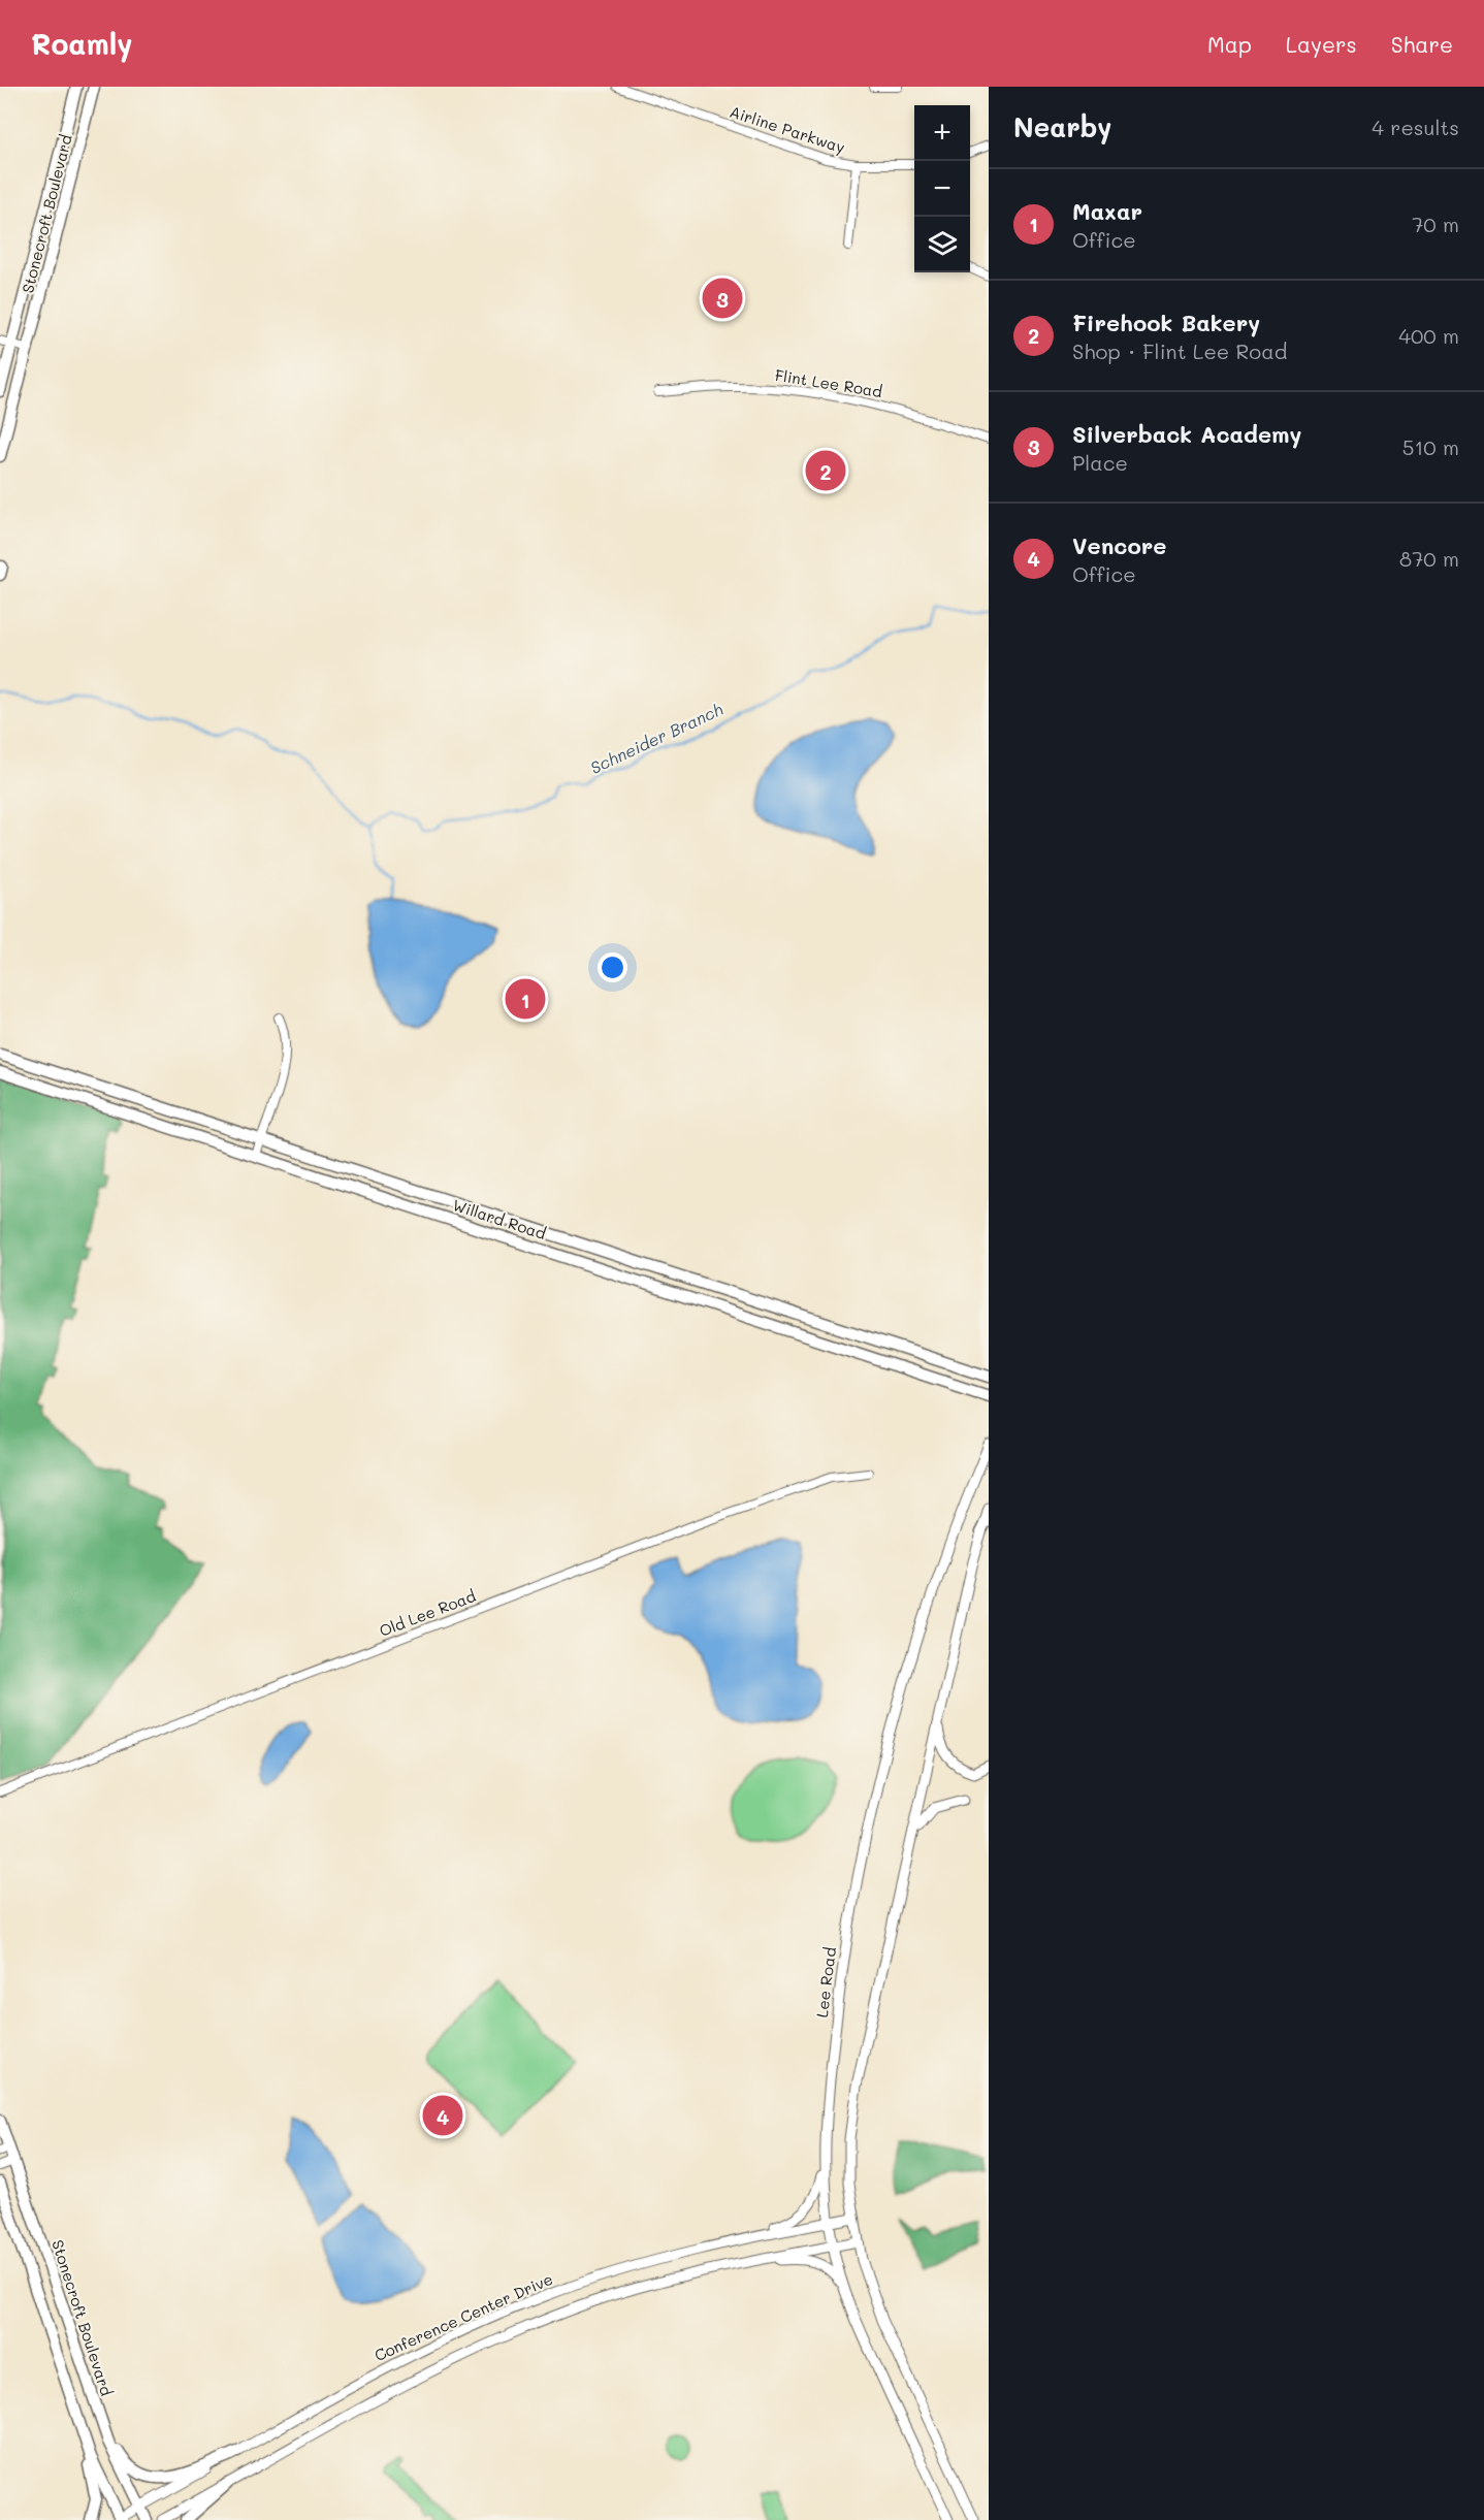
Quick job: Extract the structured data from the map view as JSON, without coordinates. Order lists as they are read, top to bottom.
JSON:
{
  "streets": {
    "main road": ["Stonecroft Boulevard", "Willard Road"],
    "street": [
      "Airline Parkway",
      "Flint Lee Road",
      "Old Lee Road",
      "Lee Road",
      "Conference Center Drive"
    ]
  },
  "crossings": [
    ["Stonecroft Boulevard", "Conference Center Drive"],
    ["Lee Road", "Conference Center Drive"]
  ],
  "water": ["Schneider Branch"],
  "page": {
    "header": "Roamly",
    "nav": ["Map", "Layers", "Share"],
    "heading": ["Nearby", "4 results"],
    "map_buttons": ["+", "−"],
    "list": [
      {
        "mark": "1",
        "name": "Maxar",
        "note": "Office",
        "value": "70 m"
      },
      {
        "mark": "2",
        "name": "Firehook Bakery",
        "note": "Shop · Flint Lee Road",
        "value": "400 m"
      },
      {
        "mark": "3",
        "name": "Silverback Academy",
        "note": "Place",
        "value": "510 m"
      },
      {
        "mark": "4",
        "name": "Vencore",
        "note": "Office",
        "value": "870 m"
      }
    ],
    "pins": [
      "3",
      "2",
      "1",
      "4"
    ]
  }
}
